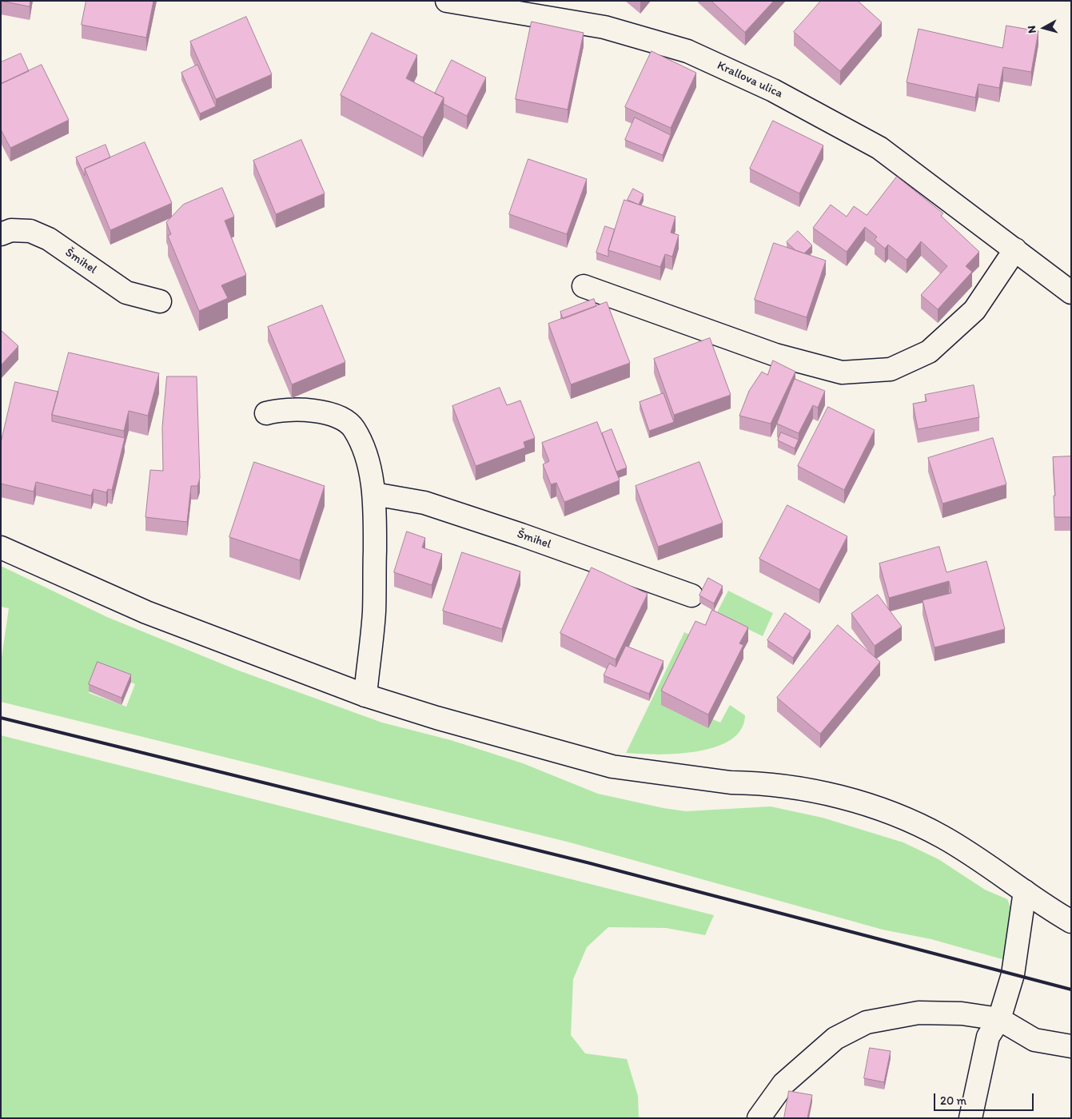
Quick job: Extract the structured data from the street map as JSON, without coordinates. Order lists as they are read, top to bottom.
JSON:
{
  "streets": {
    "street": ["Krallova ulica", "Šmihel"]
  },
  "scale_bar": "20 m",
  "north": "left"
}
